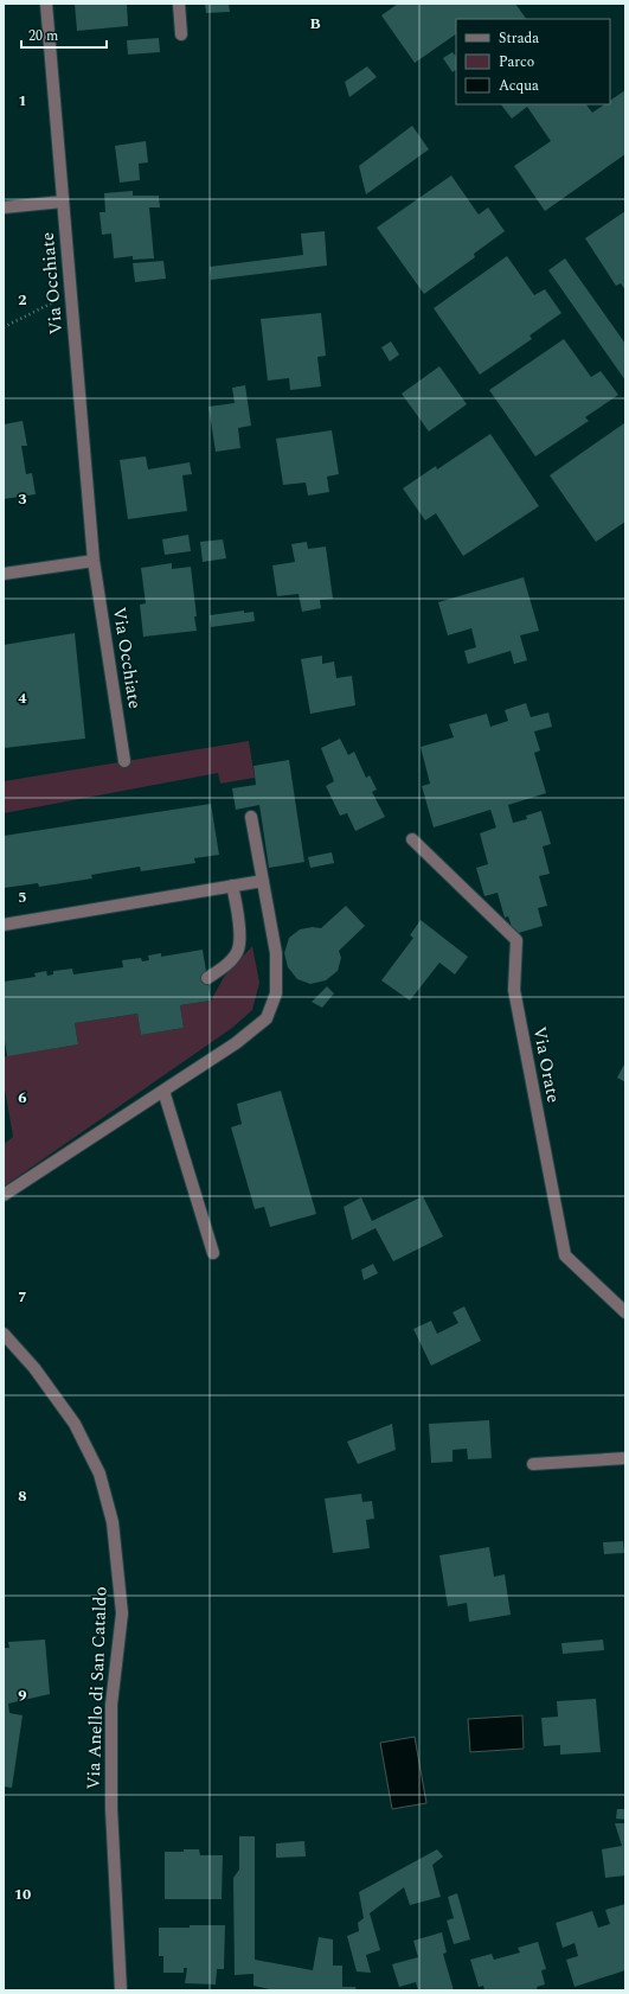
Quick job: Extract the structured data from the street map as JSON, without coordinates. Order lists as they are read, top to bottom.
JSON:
{
  "streets": {
    "street": ["Via Occhiate", "Via Orate", "Via Anello di San Cataldo"]
  },
  "legend": ["Strada", "Parco", "Acqua"],
  "scale_bar": "20 m",
  "grid": {
    "columns": ["B"],
    "rows": [
      "1",
      "2",
      "3",
      "4",
      "5",
      "6",
      "7",
      "8",
      "9",
      "10"
    ]
  }
}
